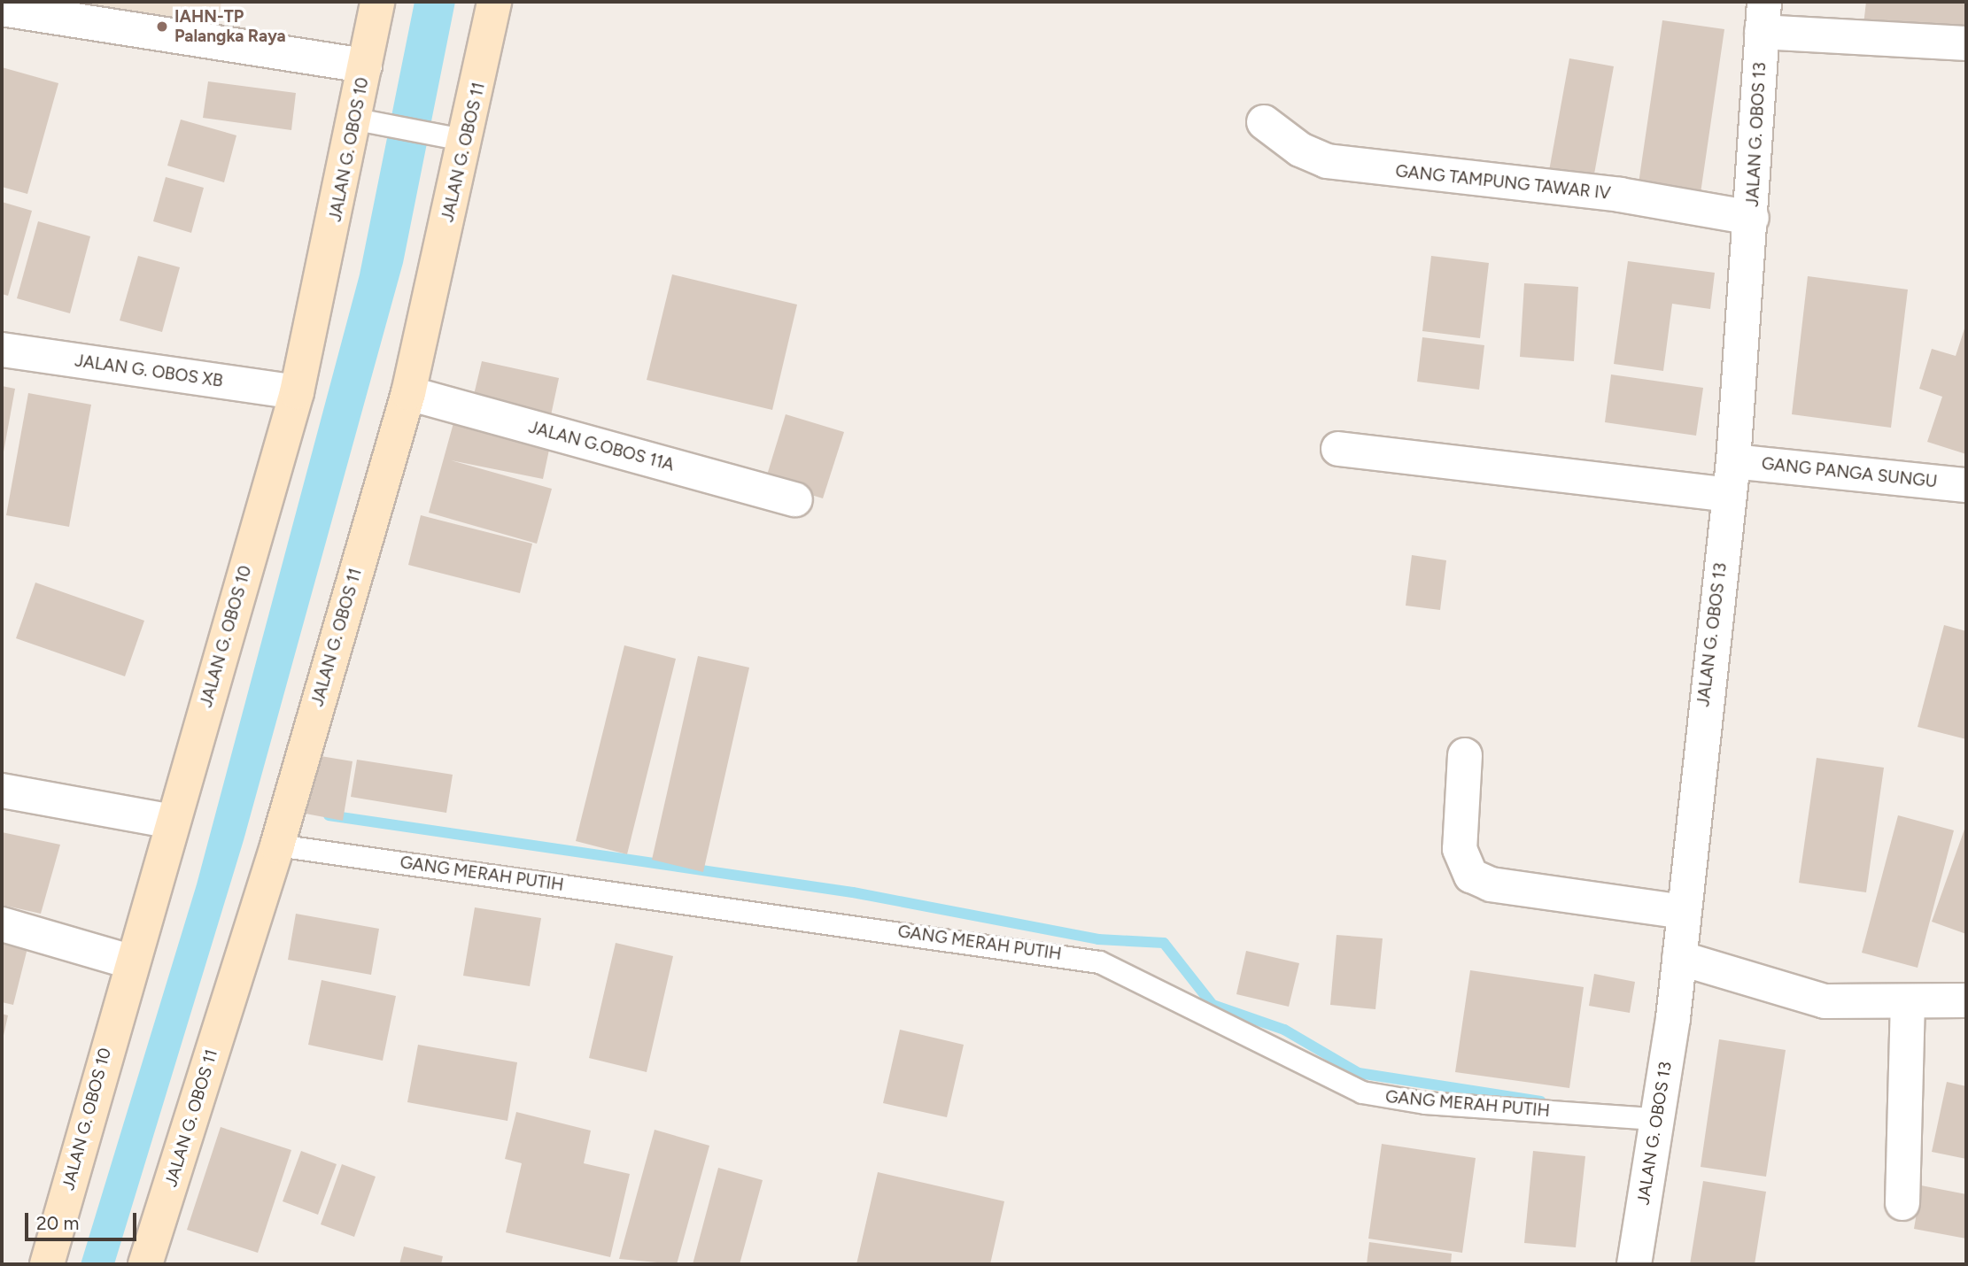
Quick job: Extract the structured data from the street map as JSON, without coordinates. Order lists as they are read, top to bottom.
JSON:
{
  "streets": {
    "street": [
      "JALAN G. OBOS 13",
      "JALAN G. OBOS 10",
      "JALAN G. OBOS 11",
      "GANG TAMPUNG TAWAR IV",
      "JALAN G. OBOS XB",
      "JALAN G.OBOS 11A",
      "GANG PANGA SUNGU"
    ],
    "lane": ["GANG MERAH PUTIH"]
  },
  "crossings": [
    ["JALAN G. OBOS 13", "GANG TAMPUNG TAWAR IV"],
    ["JALAN G. OBOS 13", "GANG PANGA SUNGU"],
    ["JALAN G. OBOS 13", "GANG MERAH PUTIH"],
    ["JALAN G. OBOS 10", "JALAN G. OBOS XB"],
    ["JALAN G. OBOS 11", "JALAN G.OBOS 11A"],
    ["JALAN G. OBOS 11", "GANG MERAH PUTIH"]
  ],
  "places": ["IAHN-TP Palangka Raya"],
  "scale_bar": "20 m"
}
